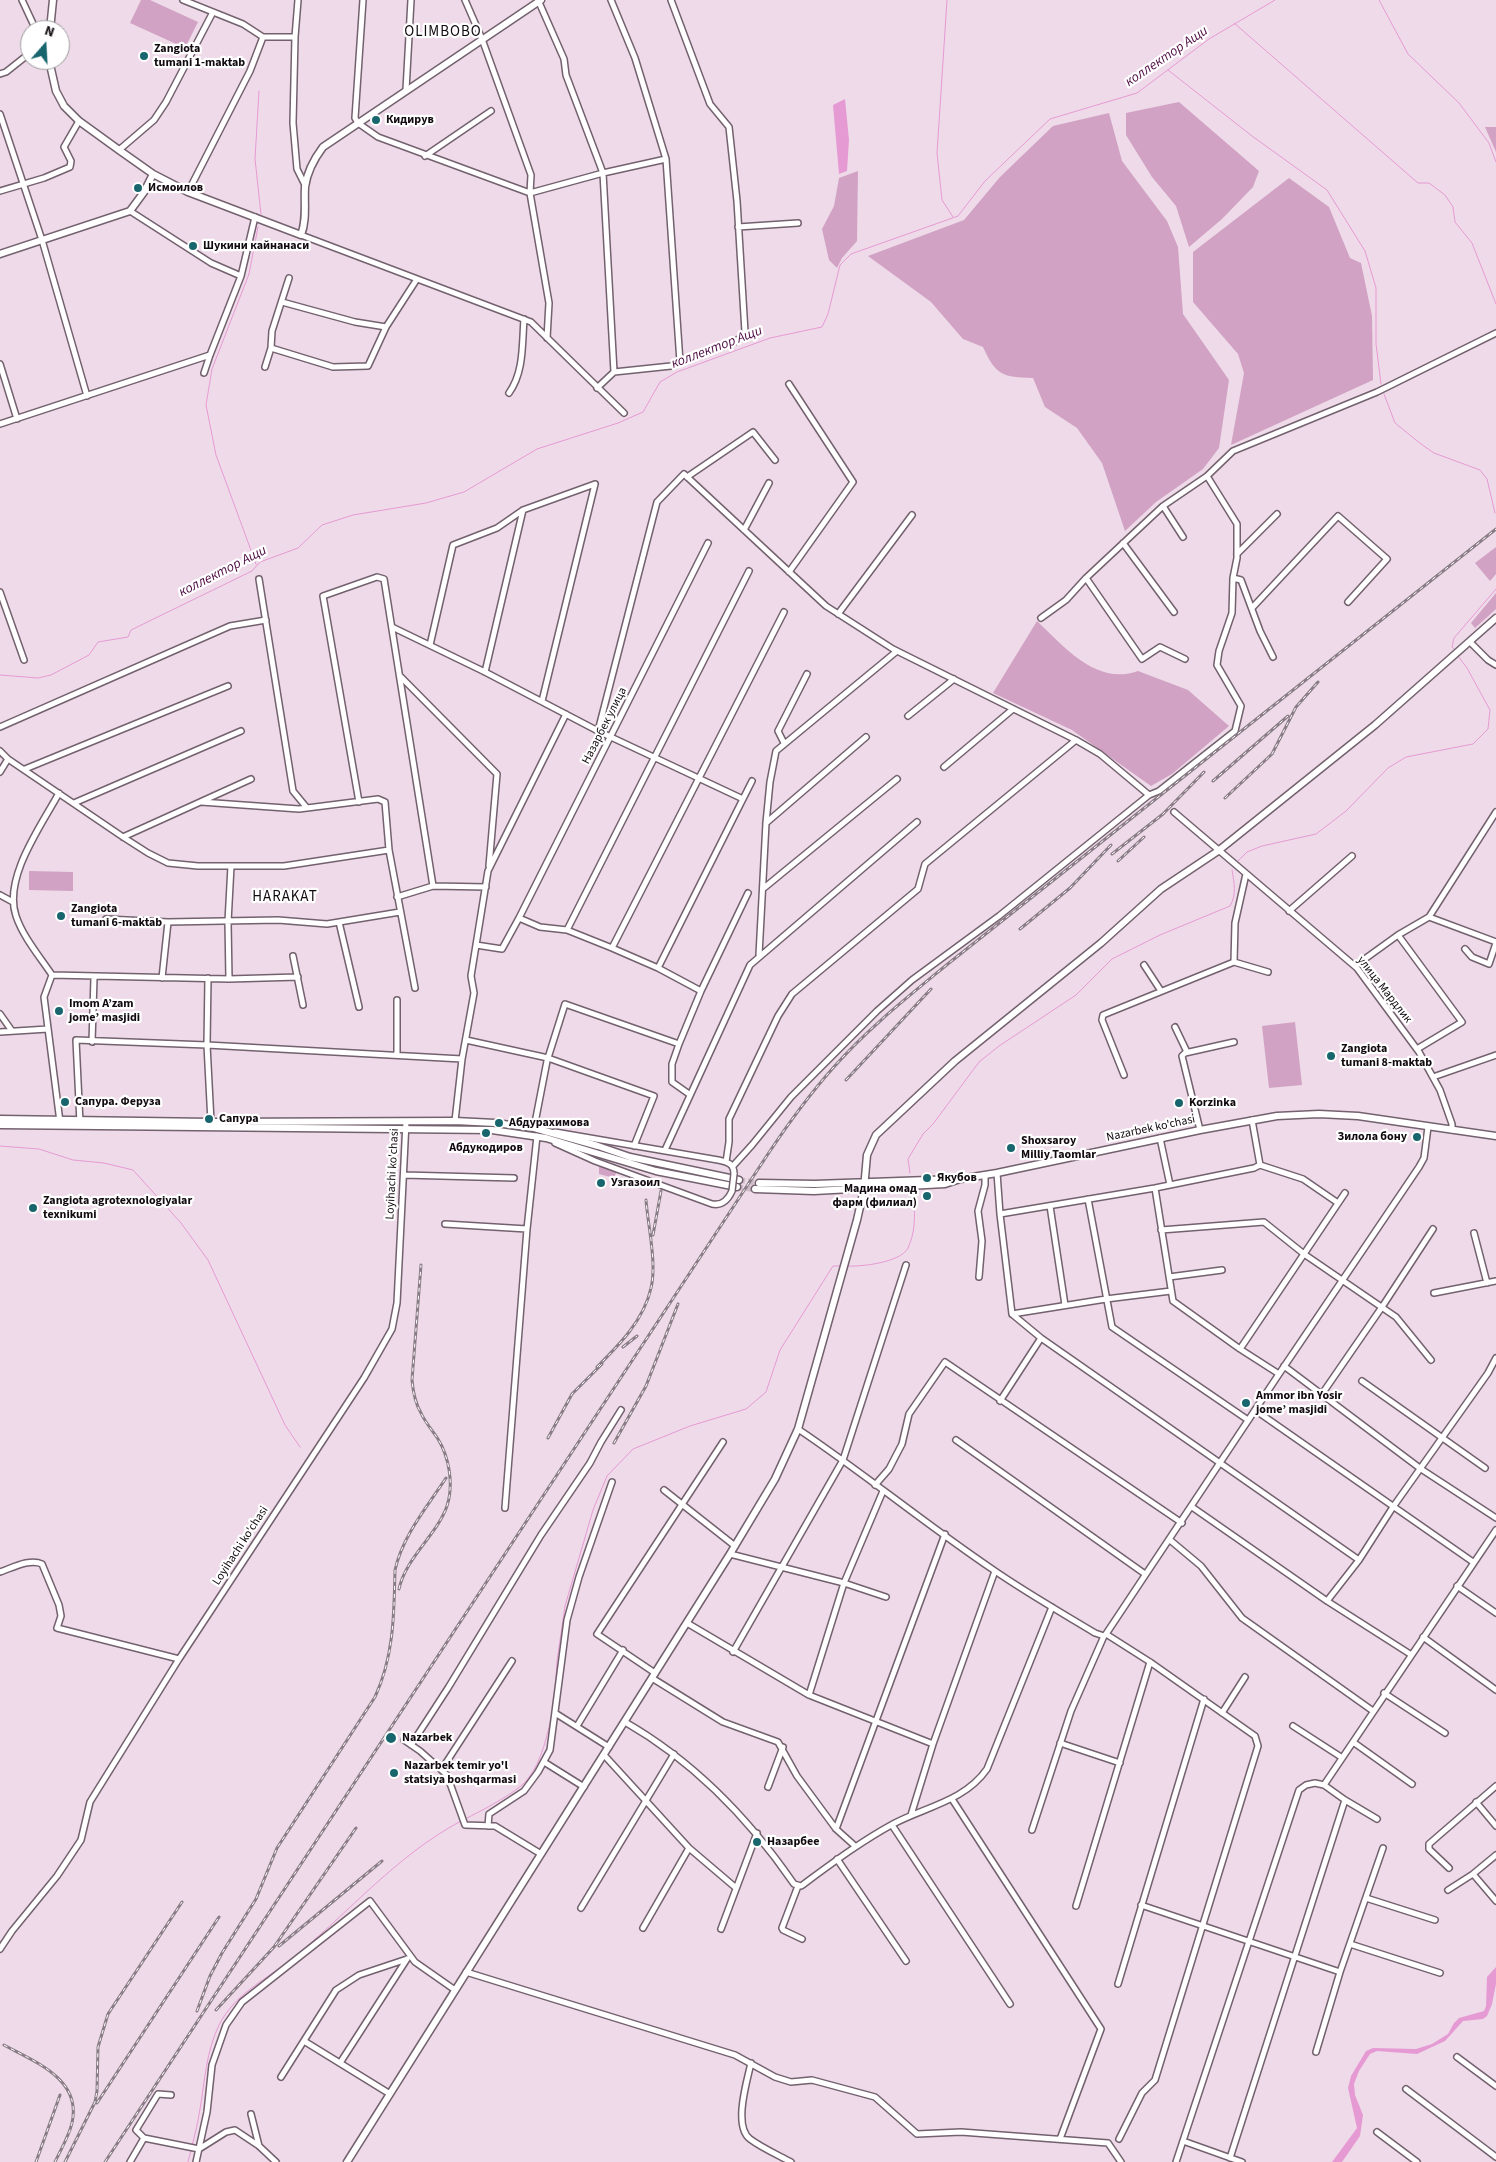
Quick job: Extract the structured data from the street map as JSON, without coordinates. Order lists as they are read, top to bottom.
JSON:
{
  "streets": {
    "main road": ["Nazarbek ko'chasi"],
    "street": ["Назарбек улица", "улица Мардлик", "Loyihachi ko'chasi"]
  },
  "crossings": [
    ["улица Мардлик", "Nazarbek ko'chasi"]
  ],
  "districts": ["OLIMBOBO", "HARAKAT"],
  "water": ["коллектор Ащи"],
  "places": [
    "Zangiota tumani 1-maktab",
    "Кидирув",
    "Исмоилов",
    "Шукини кайнанаси",
    "Zangiota tumani 6-maktab",
    "Imom A’zam jome’ masjidi",
    "Zangiota tumani 8-maktab",
    "Сапура. Феруза",
    "Korzinka",
    "Сапура",
    "Абдурахимова",
    "Абдукодиров",
    "Зилола бону",
    "Shoxsaroy Milliy Taomlar",
    "Якубов",
    "Узгазоил",
    "Мадина омад фарм (филиал)",
    "Zangiota agrotexnologiyalar texnikumi",
    "Ammor ibn Yosir jome’ masjidi",
    "Nazarbek",
    "Nazarbek temir yo'l statsiya boshqarmasi",
    "Назарбее"
  ],
  "north": "top"
}
